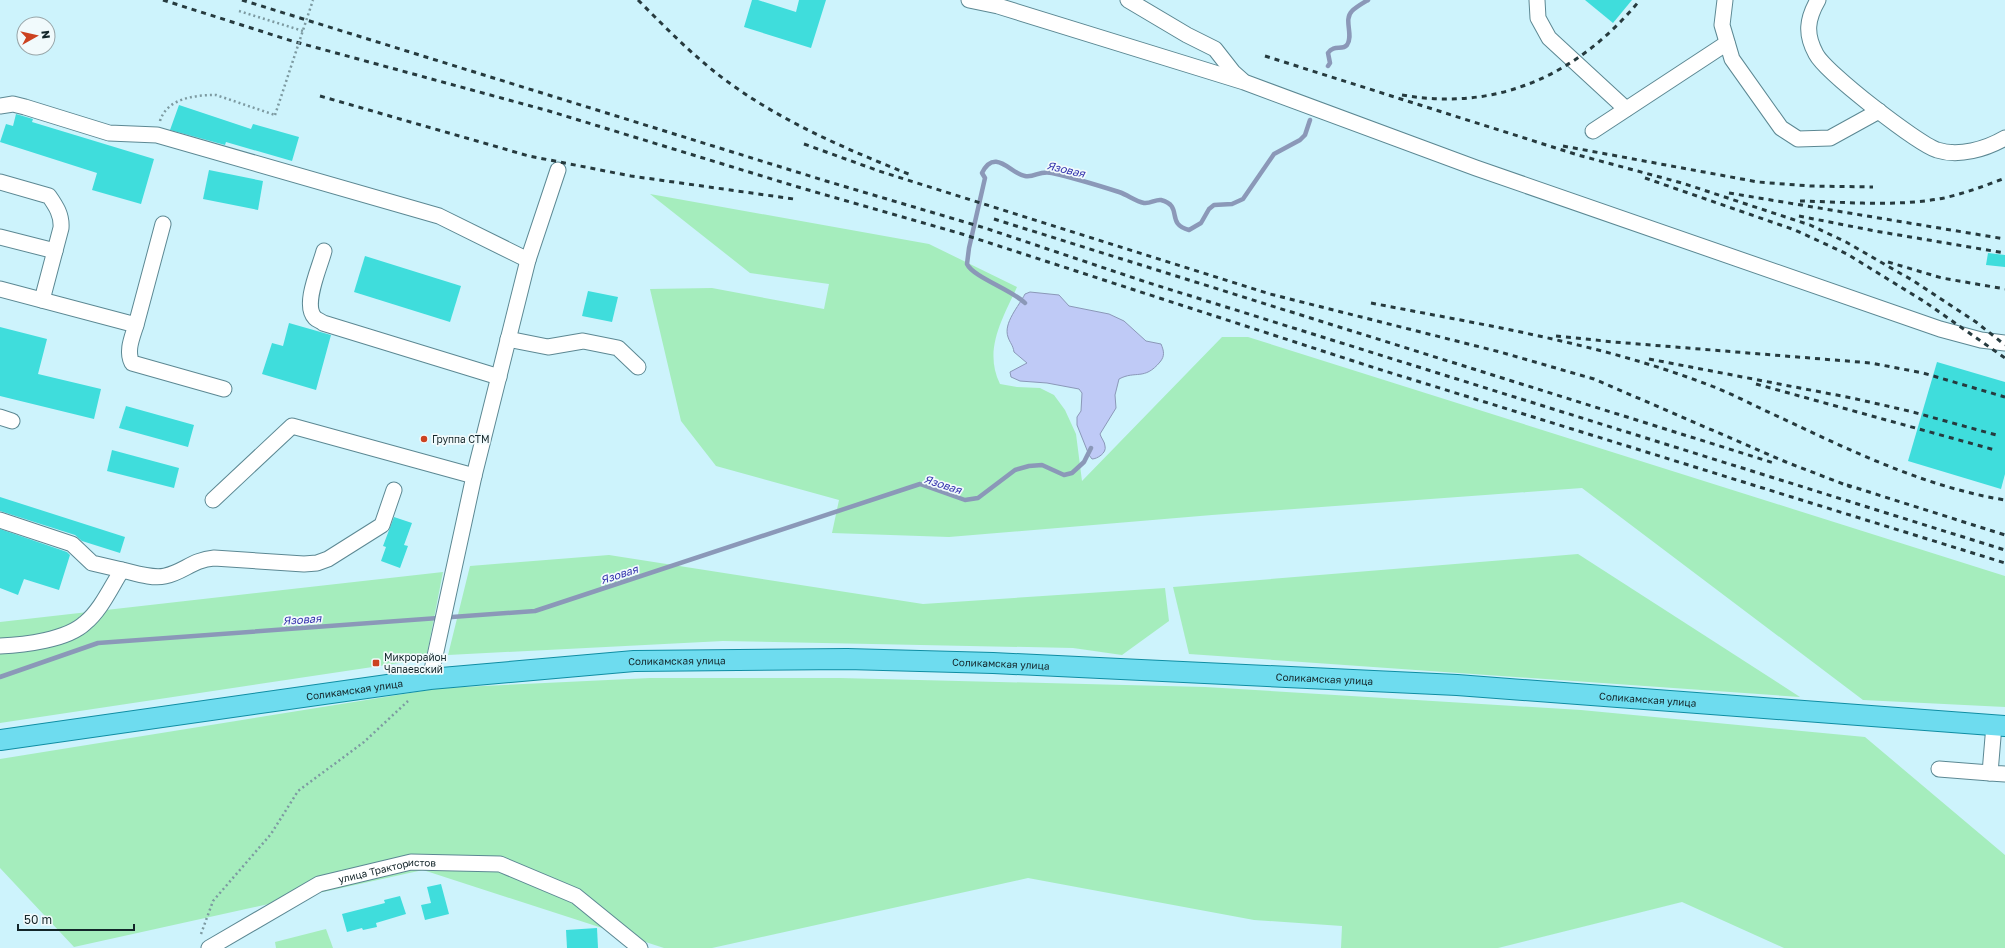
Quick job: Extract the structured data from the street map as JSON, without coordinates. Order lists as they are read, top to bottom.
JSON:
{
  "streets": {
    "main road": ["Соликамская улица"],
    "street": ["улица Трактористов"]
  },
  "water": ["Язовая"],
  "places": {
    "other": ["Группа СТМ"],
    "transit": ["Микрорайон Чапаевский"]
  },
  "scale_bar": "50 m",
  "north": "right"
}
